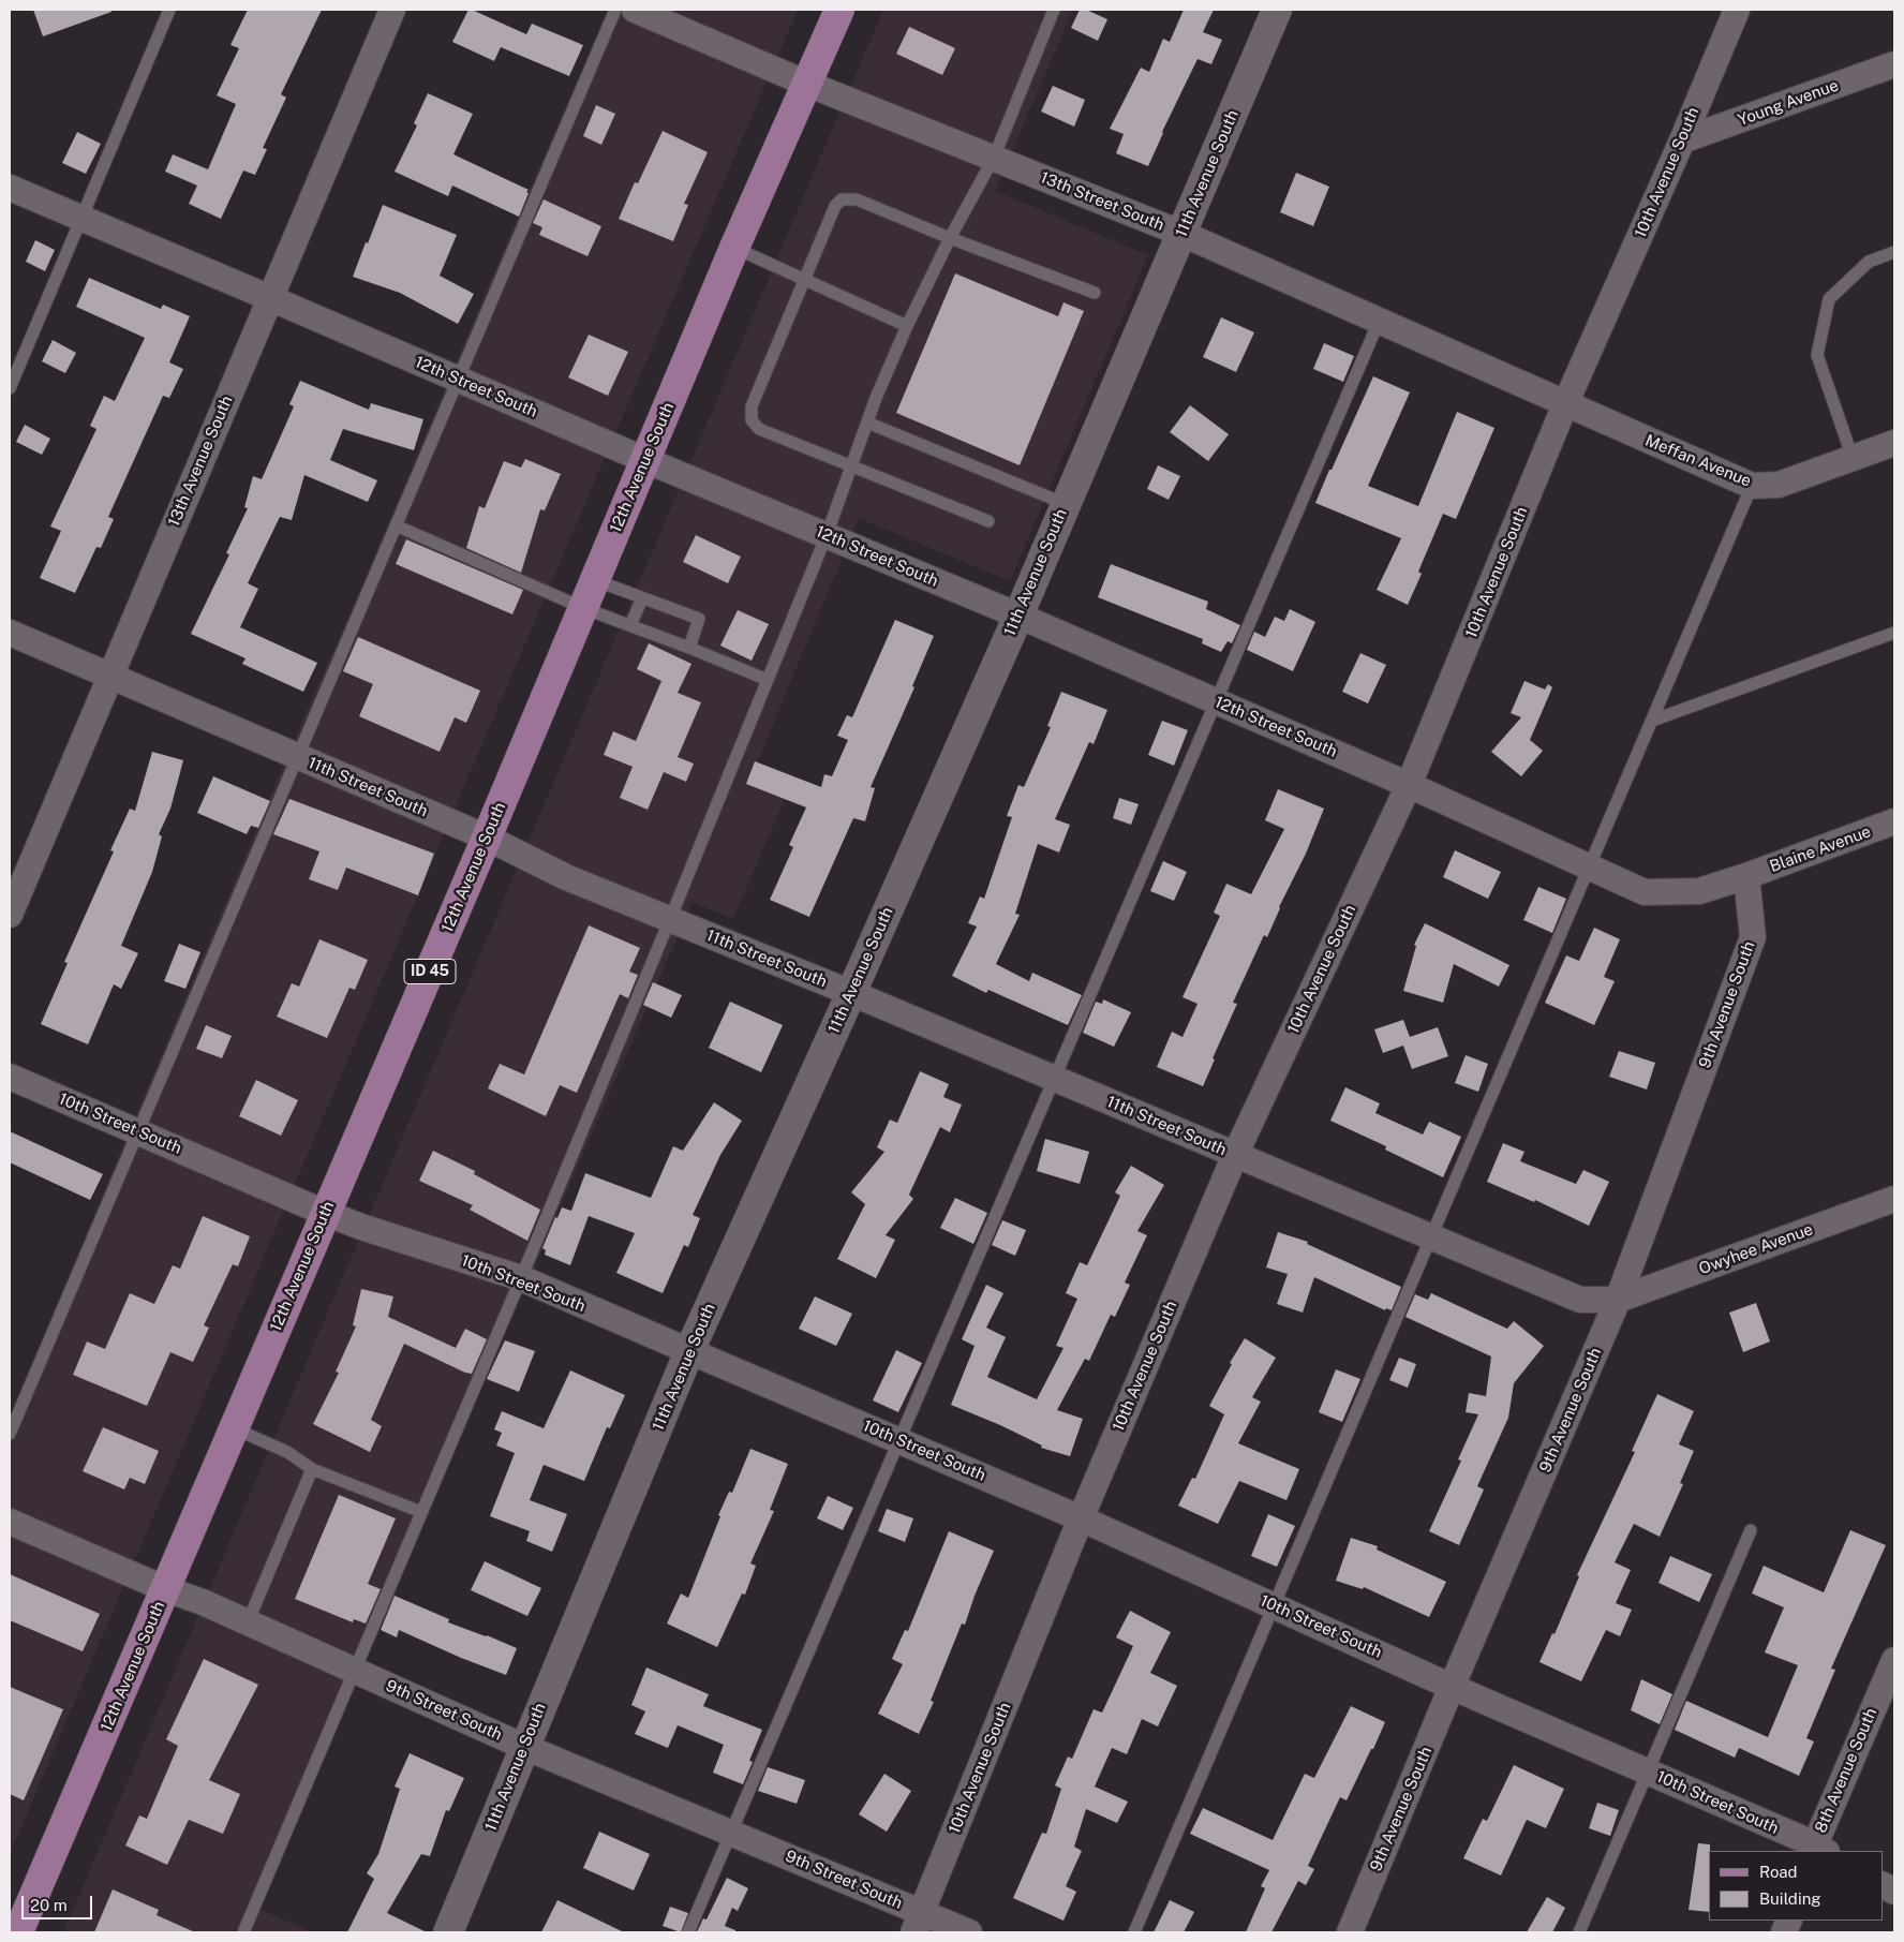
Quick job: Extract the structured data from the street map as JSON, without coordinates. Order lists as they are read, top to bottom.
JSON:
{
  "streets": {
    "main road": ["12th Avenue South", "ID 45"],
    "street": [
      "Young Avenue",
      "10th Avenue South",
      "11th Avenue South",
      "13th Street South",
      "12th Street South",
      "13th Avenue South",
      "Meffan Avenue",
      "11th Street South",
      "Blaine Avenue",
      "9th Avenue South",
      "10th Street South",
      "Owyhee Avenue",
      "9th Street South",
      "8th Avenue South"
    ]
  },
  "crossings": [
    ["Young Avenue", "10th Avenue South"],
    ["10th Avenue South", "13th Street South"],
    ["10th Avenue South", "12th Street South"],
    ["10th Avenue South", "Meffan Avenue"],
    ["10th Avenue South", "11th Street South"],
    ["10th Avenue South", "10th Street South"],
    ["10th Avenue South", "9th Street South"],
    ["11th Avenue South", "13th Street South"],
    ["11th Avenue South", "12th Street South"],
    ["11th Avenue South", "11th Street South"],
    ["11th Avenue South", "10th Street South"],
    ["11th Avenue South", "9th Street South"],
    ["13th Street South", "Meffan Avenue"],
    ["13th Street South", "12th Avenue South"],
    ["12th Street South", "13th Avenue South"],
    ["12th Street South", "12th Avenue South"],
    ["12th Street South", "Blaine Avenue"],
    ["12th Street South", "9th Avenue South"],
    ["13th Avenue South", "11th Street South"],
    ["12th Avenue South", "11th Street South"],
    ["12th Avenue South", "10th Street South"],
    ["12th Avenue South", "9th Street South"],
    ["11th Street South", "9th Avenue South"],
    ["11th Street South", "Owyhee Avenue"],
    ["Blaine Avenue", "9th Avenue South"],
    ["9th Avenue South", "10th Street South"],
    ["9th Avenue South", "Owyhee Avenue"],
    ["10th Street South", "8th Avenue South"]
  ],
  "legend": ["Road", "Building"],
  "scale_bar": "20 m"
}
